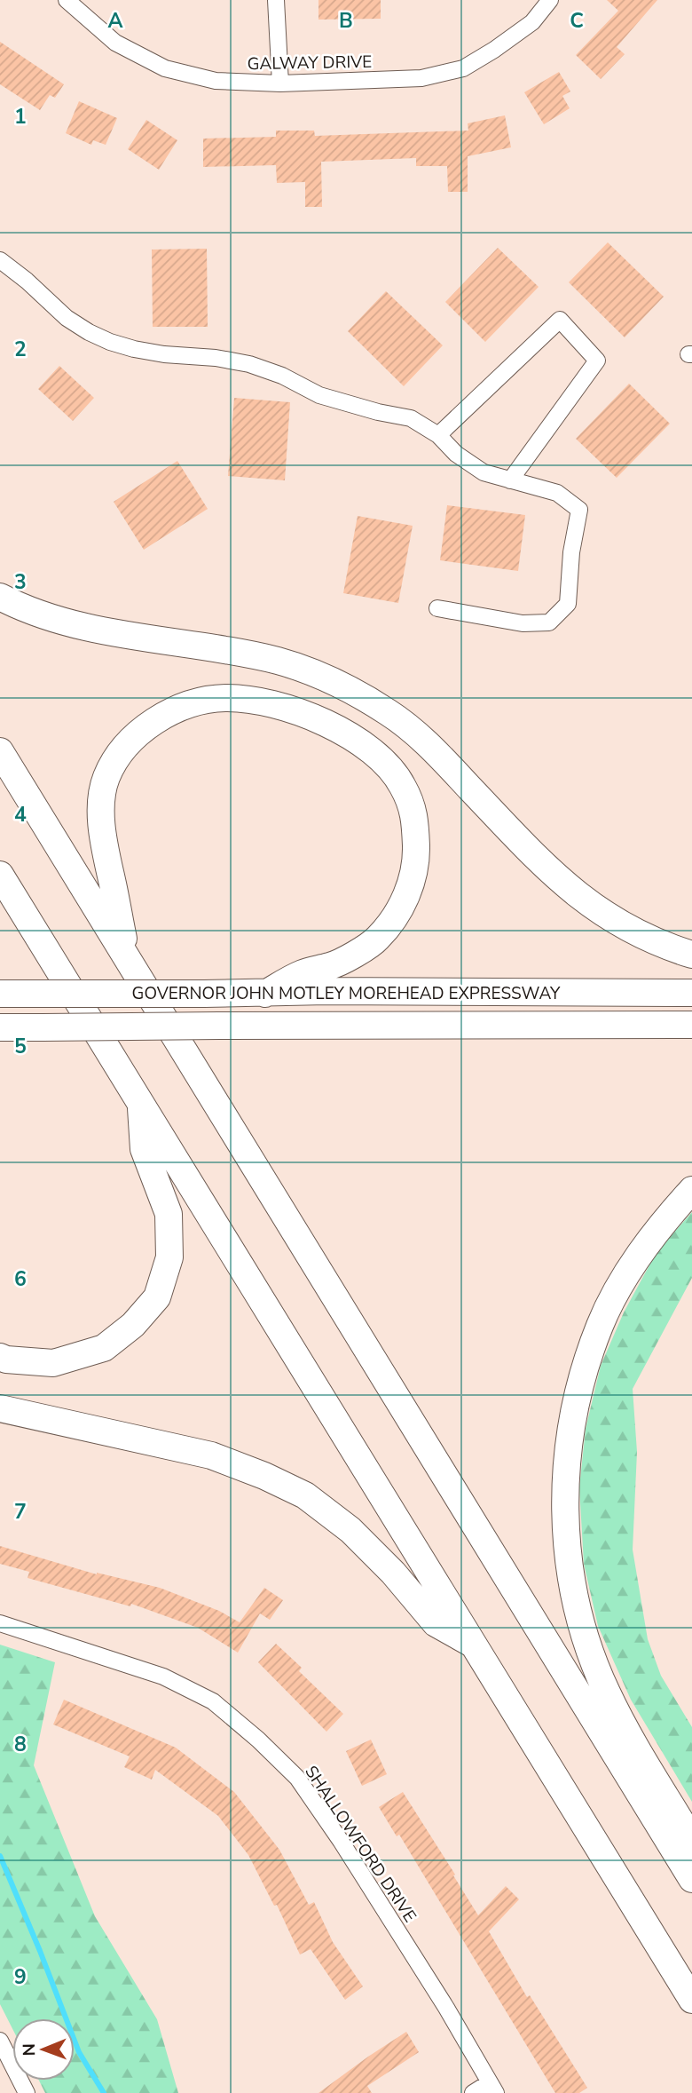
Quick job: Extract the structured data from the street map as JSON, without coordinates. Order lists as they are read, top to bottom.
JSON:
{
  "streets": {
    "highway": ["GOVERNOR JOHN MOTLEY MOREHEAD EXPRESSWAY"],
    "street": ["GALWAY DRIVE", "SHALLOWFORD DRIVE"]
  },
  "north": "left",
  "grid": {
    "columns": ["A", "B", "C"],
    "rows": [
      "1",
      "2",
      "3",
      "4",
      "5",
      "6",
      "7",
      "8",
      "9"
    ]
  }
}
